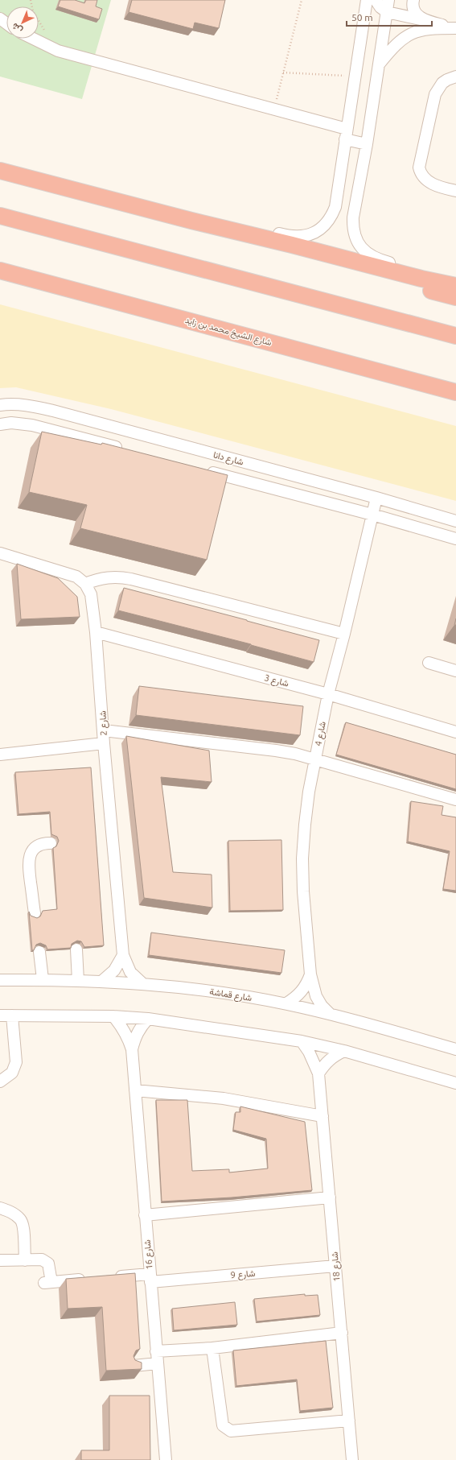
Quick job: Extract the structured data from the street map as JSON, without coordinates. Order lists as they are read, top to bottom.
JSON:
{
  "streets": {
    "highway": ["شارع الشيخ محمد بن زايد"],
    "street": [
      "شارع دانا",
      "شارع 3",
      "شارع 2",
      "شارع 4",
      "شارع قماشة",
      "شارع 16",
      "شارع 18",
      "شارع 9"
    ]
  },
  "crossings": [
    ["شارع دانا", "شارع 4"],
    ["شارع 3", "شارع 2"],
    ["شارع 3", "شارع 4"],
    ["شارع 2", "شارع قماشة"],
    ["شارع 4", "شارع قماشة"],
    ["شارع 16", "شارع 9"],
    ["شارع 18", "شارع 9"]
  ],
  "scale_bar": "50 m",
  "north": "bottom left"
}
